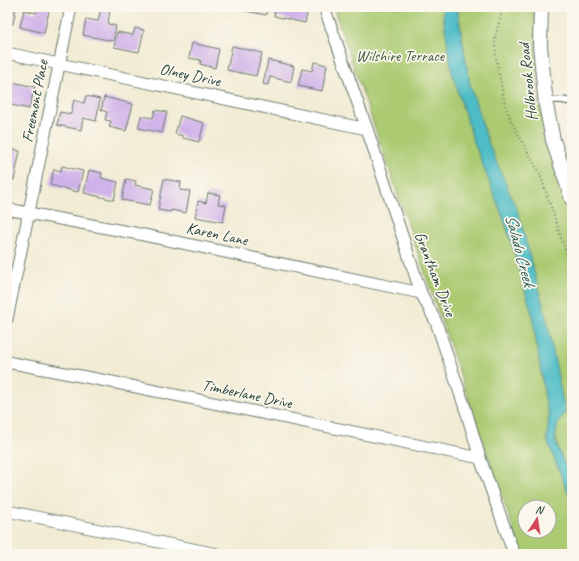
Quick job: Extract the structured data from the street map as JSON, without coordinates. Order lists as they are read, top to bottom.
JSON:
{
  "streets": {
    "street": [
      "Olney Drive",
      "Holbrook Road",
      "Freemont Place",
      "Karen Lane",
      "Grantham Drive",
      "Timberlane Drive"
    ]
  },
  "crossings": [
    ["Olney Drive", "Freemont Place"],
    ["Olney Drive", "Grantham Drive"],
    ["Freemont Place", "Karen Lane"],
    ["Karen Lane", "Grantham Drive"],
    ["Grantham Drive", "Timberlane Drive"]
  ],
  "water": ["Salado Creek"],
  "parks": ["Wilshire Terrace"],
  "north": "top"
}
